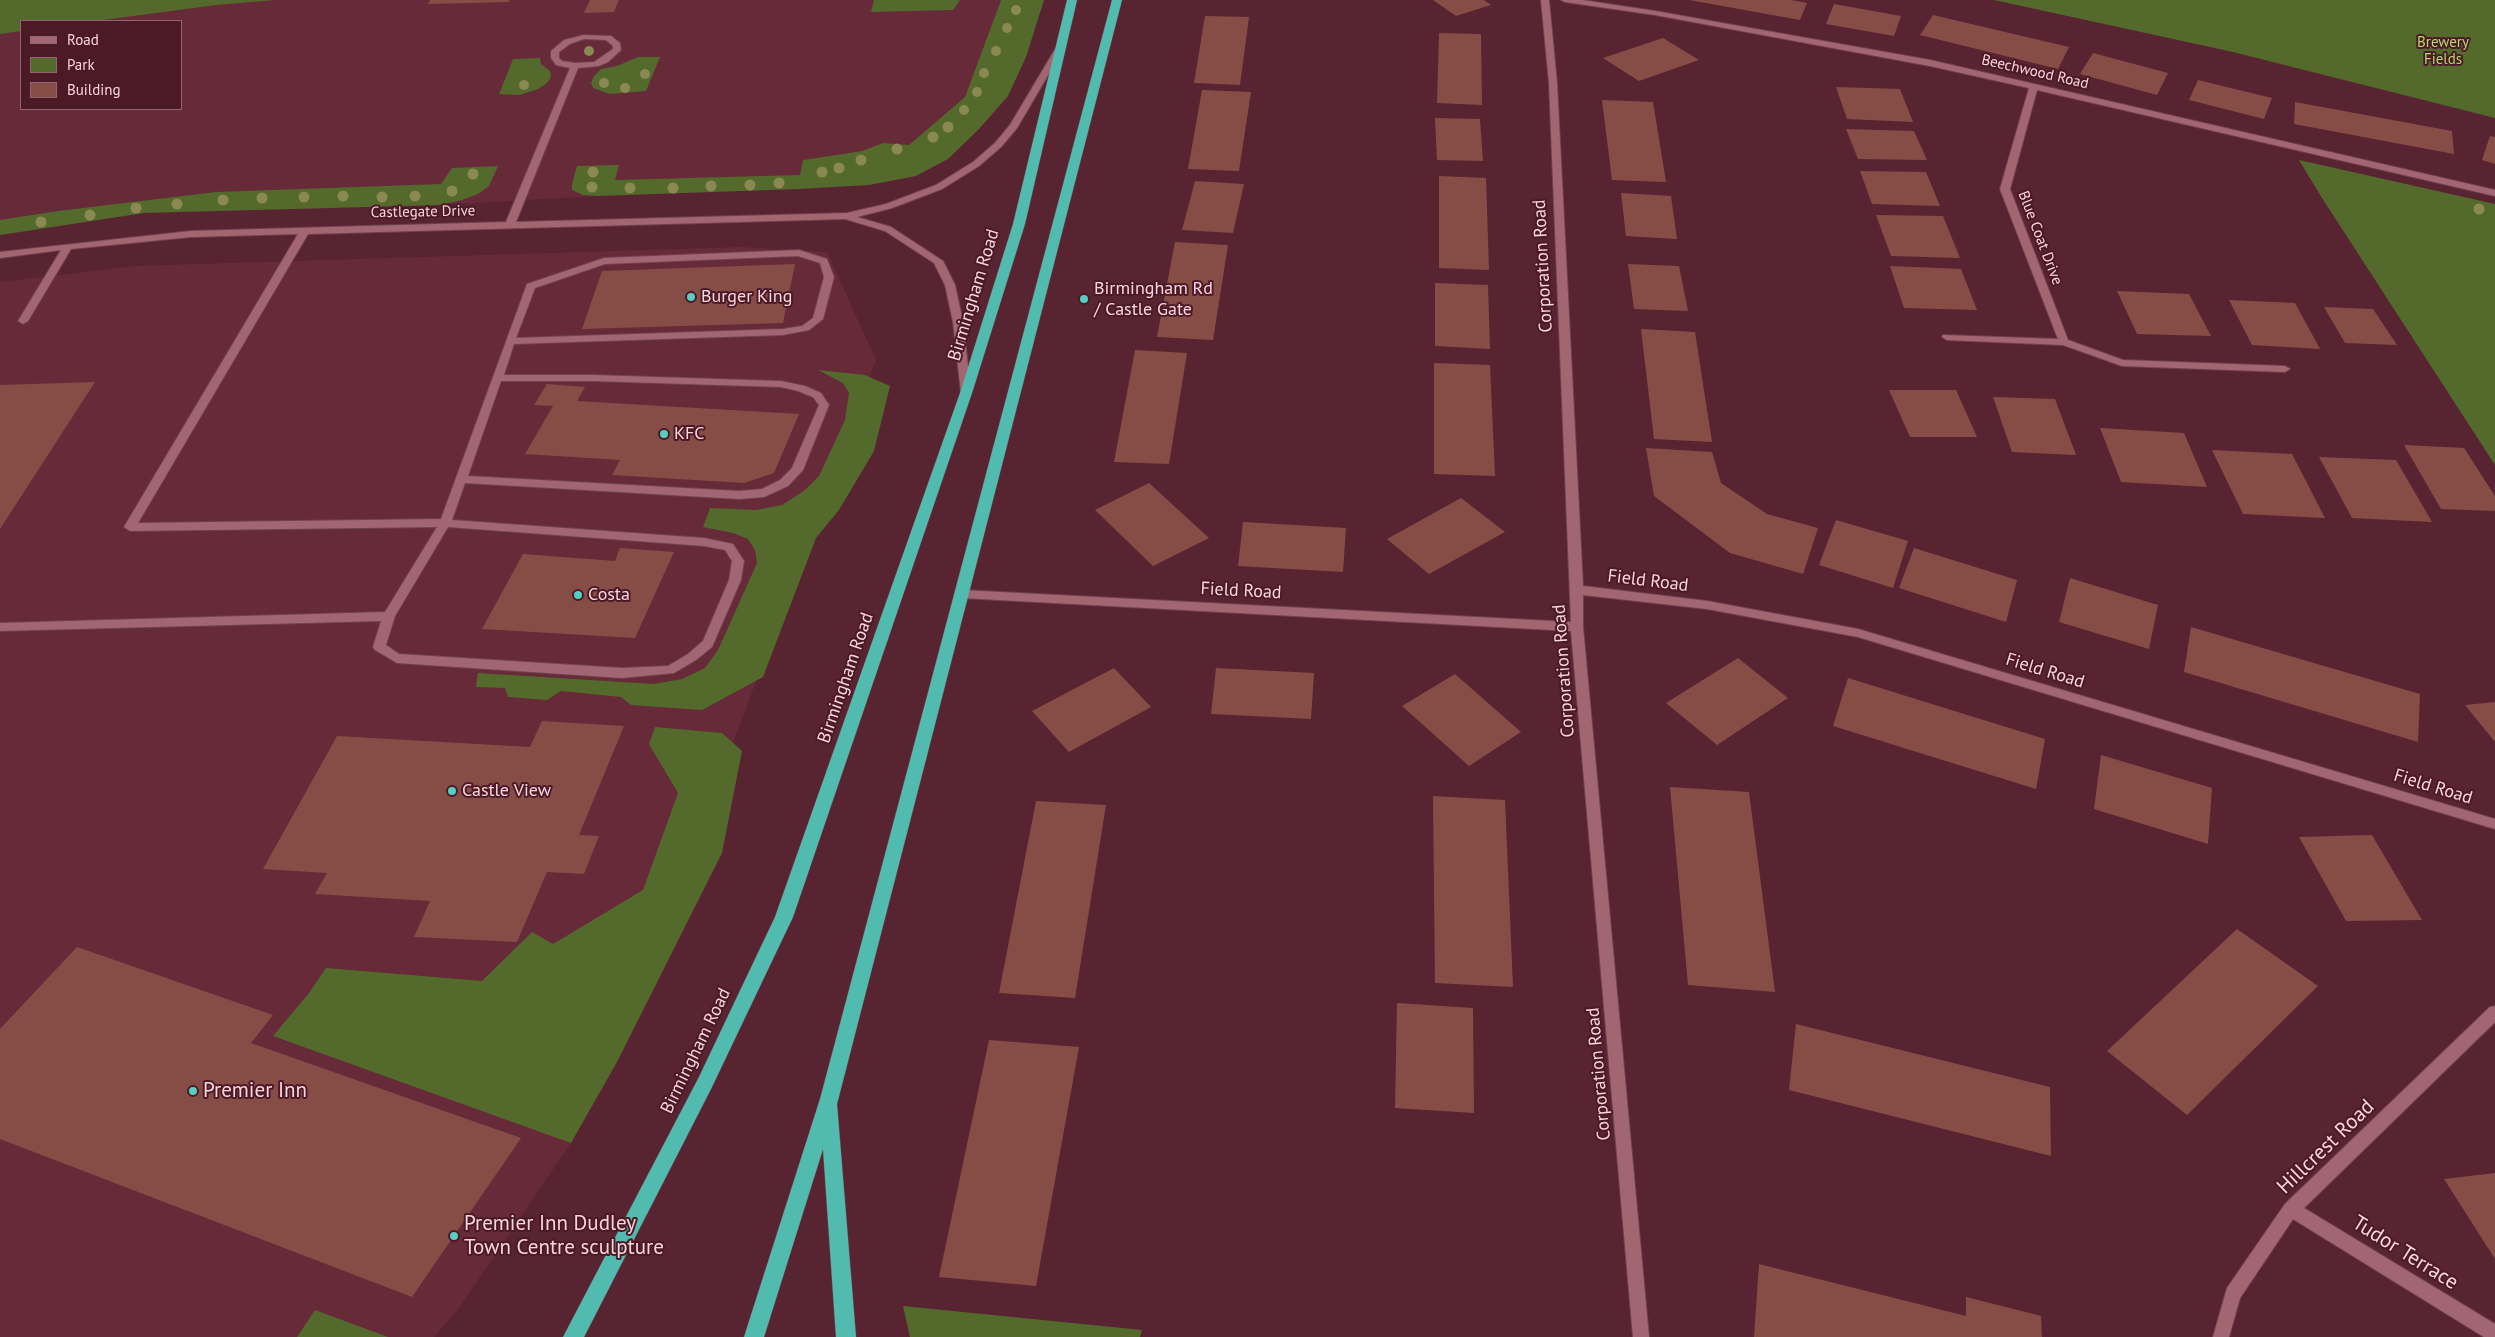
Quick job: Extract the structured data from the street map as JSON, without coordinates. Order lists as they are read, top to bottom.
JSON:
{
  "streets": {
    "highway": ["Birmingham Road"],
    "street": [
      "Beechwood Road",
      "Castlegate Drive",
      "Blue Coat Drive",
      "Corporation Road",
      "Field Road",
      "Hillcrest Road",
      "Tudor Terrace"
    ]
  },
  "crossings": [
    ["Beechwood Road", "Blue Coat Drive"],
    ["Castlegate Drive", "Birmingham Road"],
    ["Corporation Road", "Field Road"],
    ["Hillcrest Road", "Tudor Terrace"]
  ],
  "parks": ["Brewery Fields"],
  "places": [
    "Burger King",
    "Birmingham Rd / Castle Gate",
    "KFC",
    "Costa",
    "Castle View",
    "Premier Inn",
    "Premier Inn Dudley Town Centre sculpture"
  ],
  "legend": ["Road", "Park", "Building"]
}
